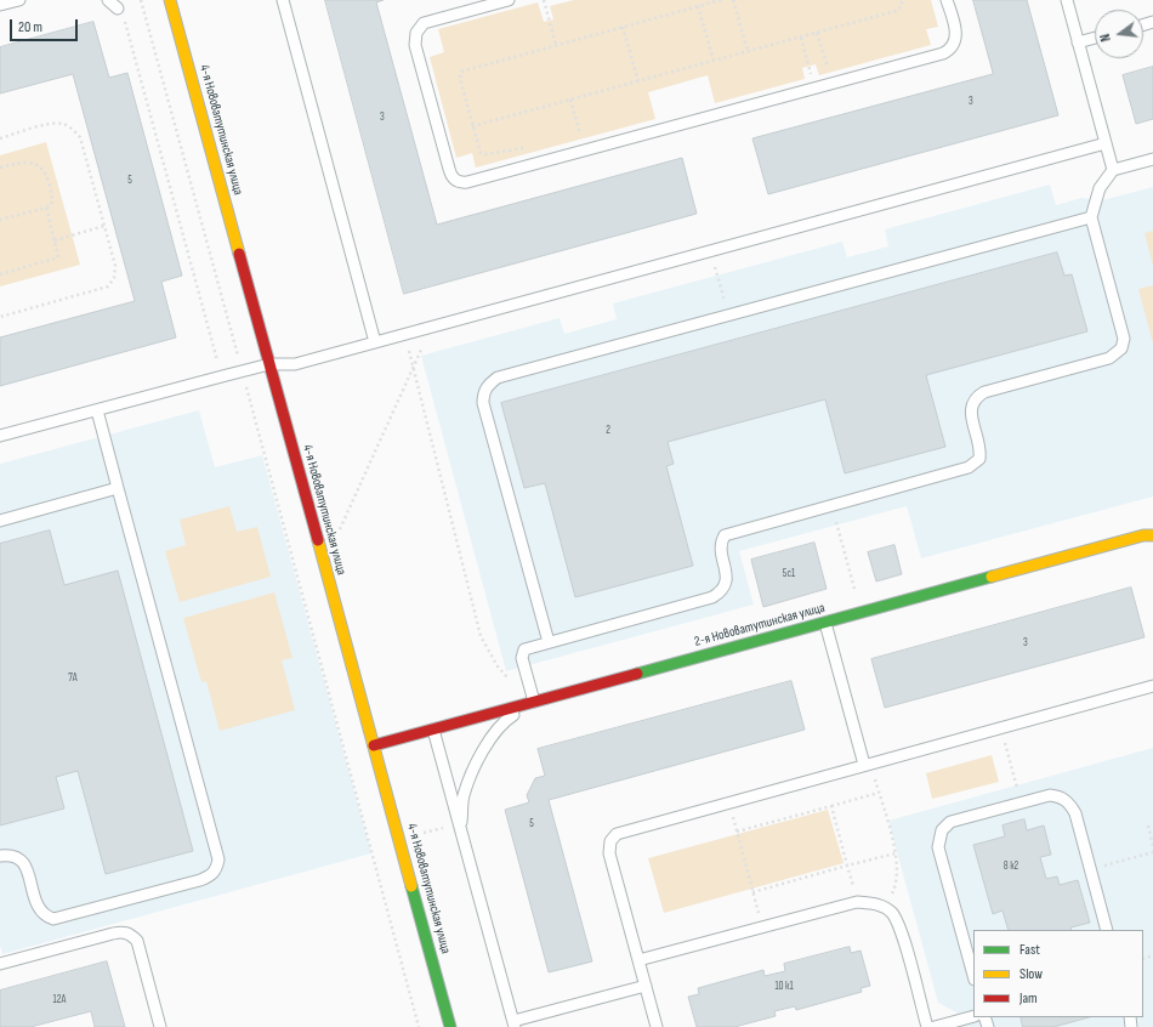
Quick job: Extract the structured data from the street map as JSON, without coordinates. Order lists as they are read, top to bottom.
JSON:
{
  "streets": {
    "street": ["4-я Нововатутинская улица", "2-я Нововатутинская улица"]
  },
  "crossings": [
    ["4-я Нововатутинская улица", "2-я Нововатутинская улица"]
  ],
  "house_numbers": [
    "3",
    "3",
    "5",
    "2",
    "5с1",
    "3",
    "7А",
    "5",
    "8 к2",
    "10 к1",
    "12А"
  ],
  "legend": ["Fast", "Slow", "Jam"],
  "scale_bar": "20 m",
  "north": "left"
}
